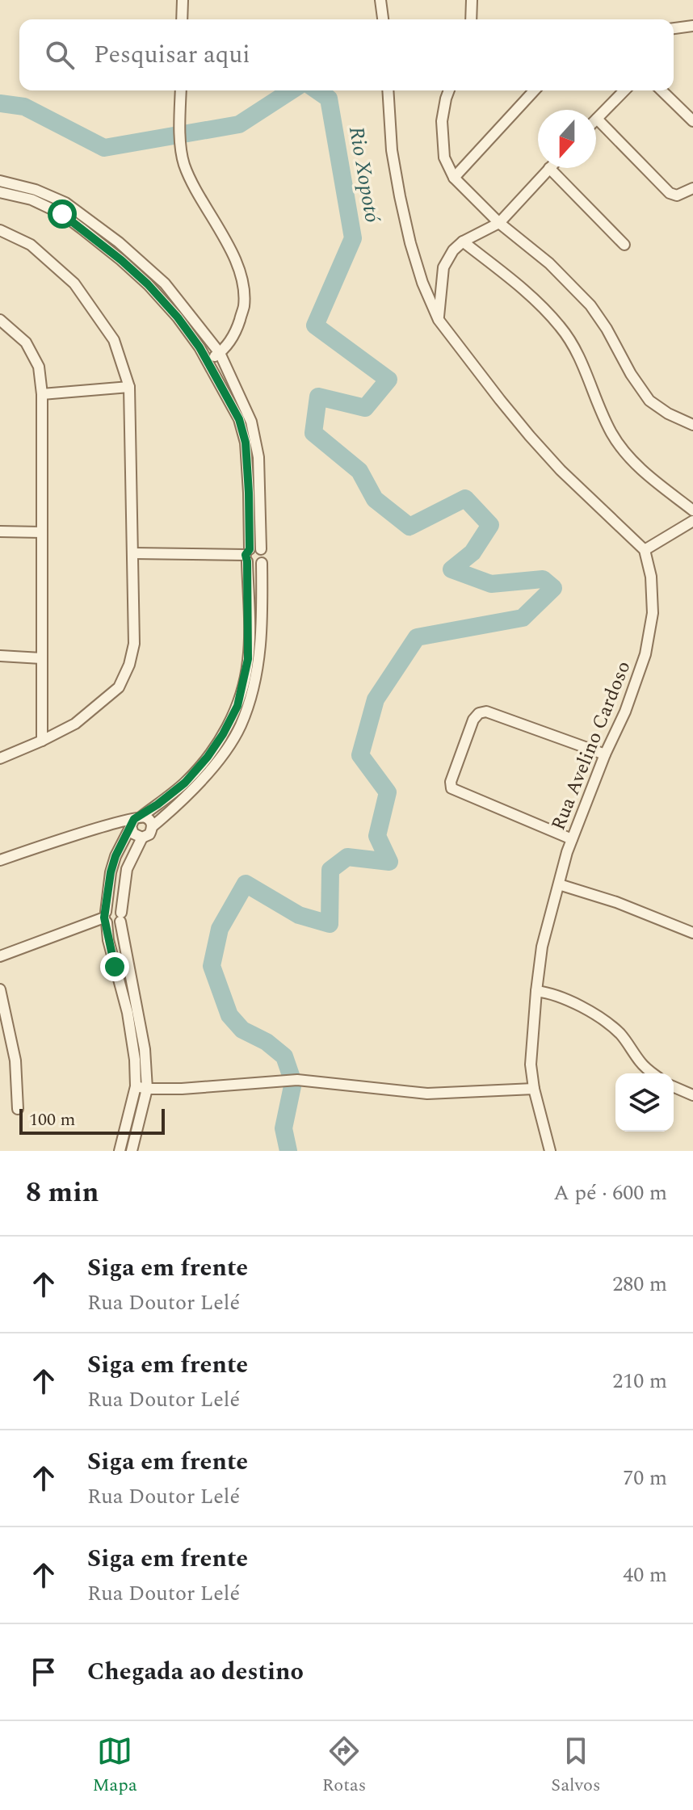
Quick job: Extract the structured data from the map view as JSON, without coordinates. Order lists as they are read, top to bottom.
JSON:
{
  "streets": {
    "street": ["Rua Avelino Cardoso"]
  },
  "water": ["Rio Xopotó"],
  "scale_bar": "100 m",
  "north": "bottom",
  "page": {
    "search": "Pesquisar aqui",
    "scale": "100 m",
    "heading": ["8 min", "A pé · 600 m"],
    "list": [
      ["Siga em frente", "Rua Doutor Lelé", "280 m"],
      ["Siga em frente", "Rua Doutor Lelé", "210 m"],
      ["Siga em frente", "Rua Doutor Lelé", "70 m"],
      ["Siga em frente", "Rua Doutor Lelé", "40 m"],
      "Chegada ao destino"
    ],
    "nav": ["Mapa", "Rotas", "Salvos"]
  }
}
